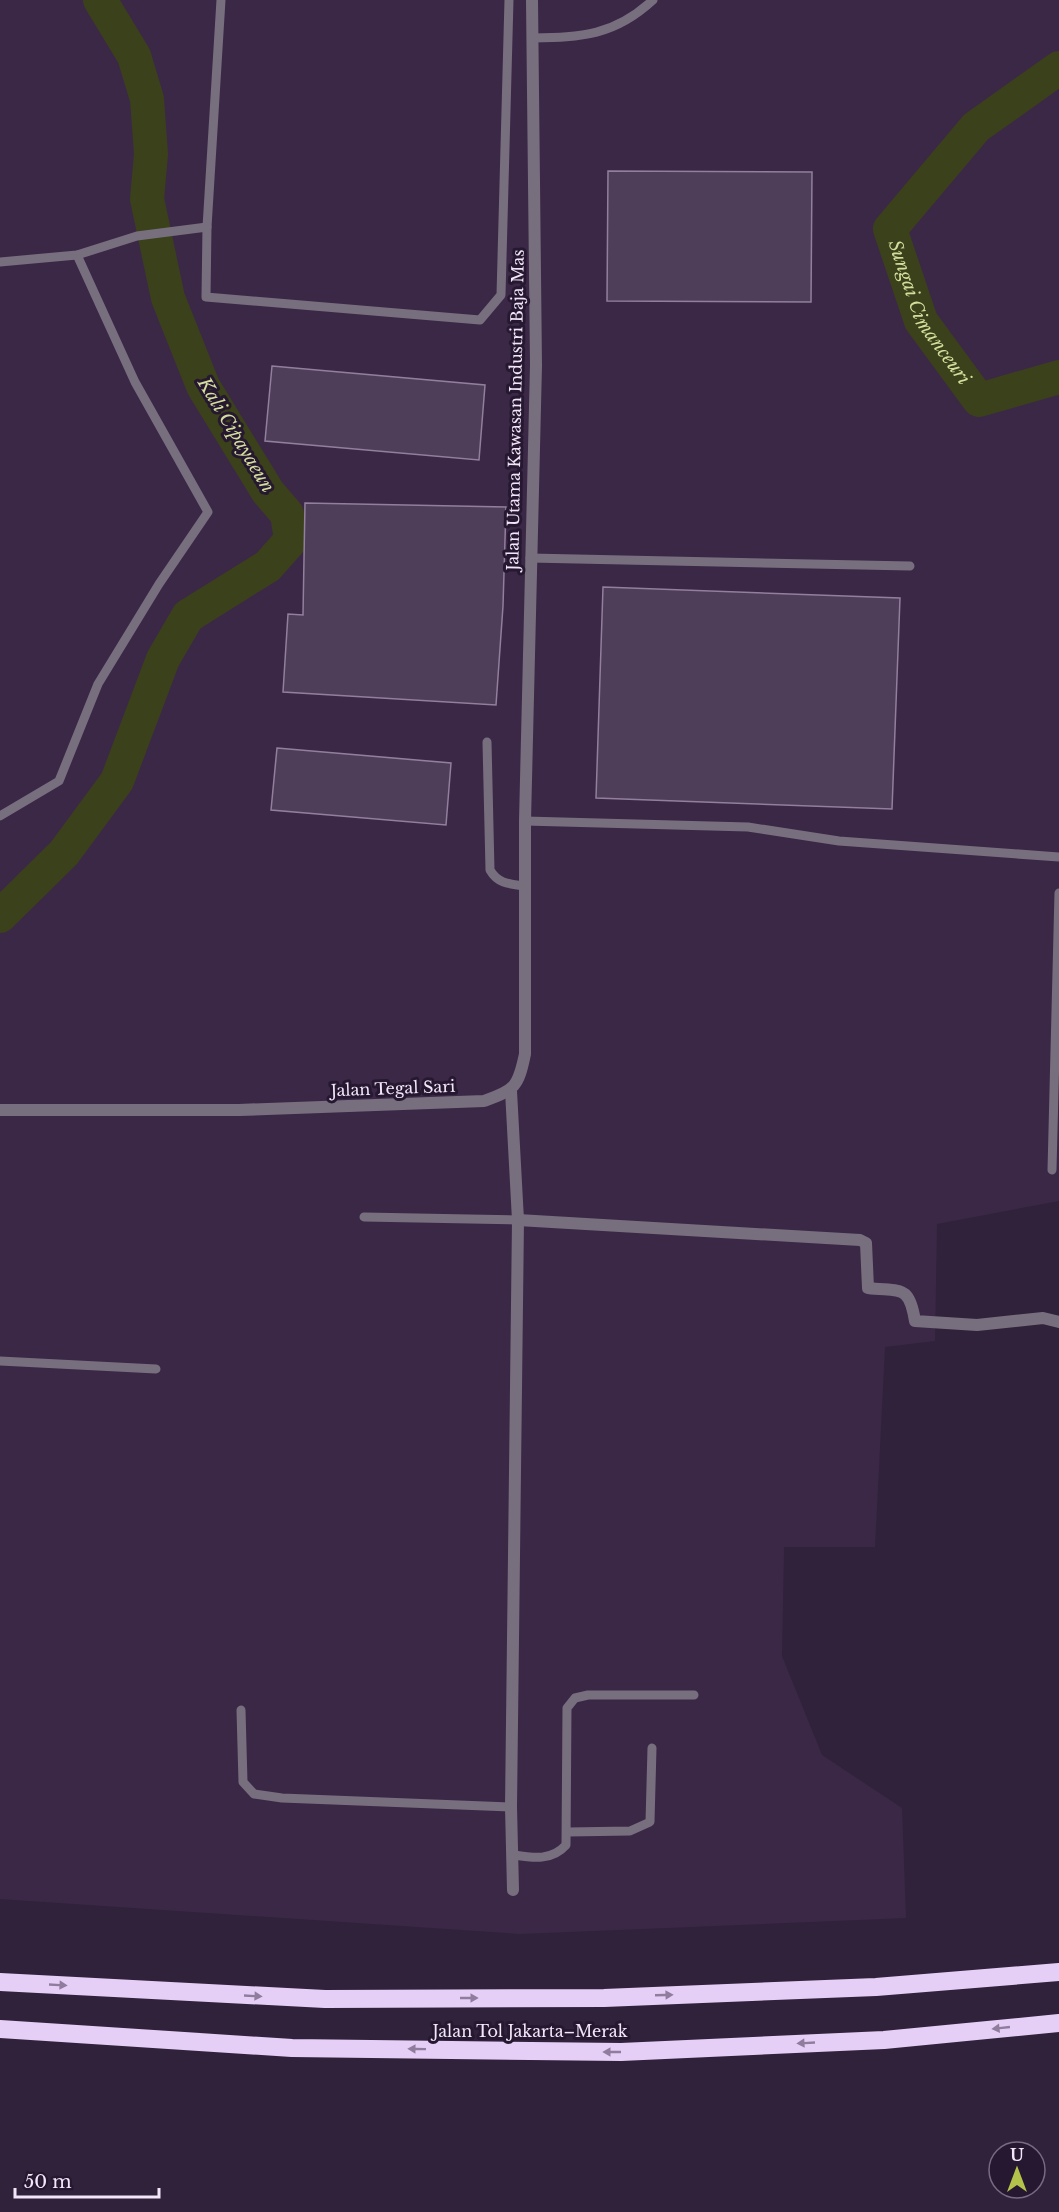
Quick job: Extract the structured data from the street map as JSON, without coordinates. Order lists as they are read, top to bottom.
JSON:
{
  "streets": {
    "highway": ["Jalan Tol Jakarta–Merak"],
    "street": ["Jalan Utama Kawasan Industri Baja Mas", "Jalan Tegal Sari"]
  },
  "water": ["Sungai Cimanceuri", "Kali Cipayaeun"],
  "scale_bar": "50 m",
  "north": "top"
}
